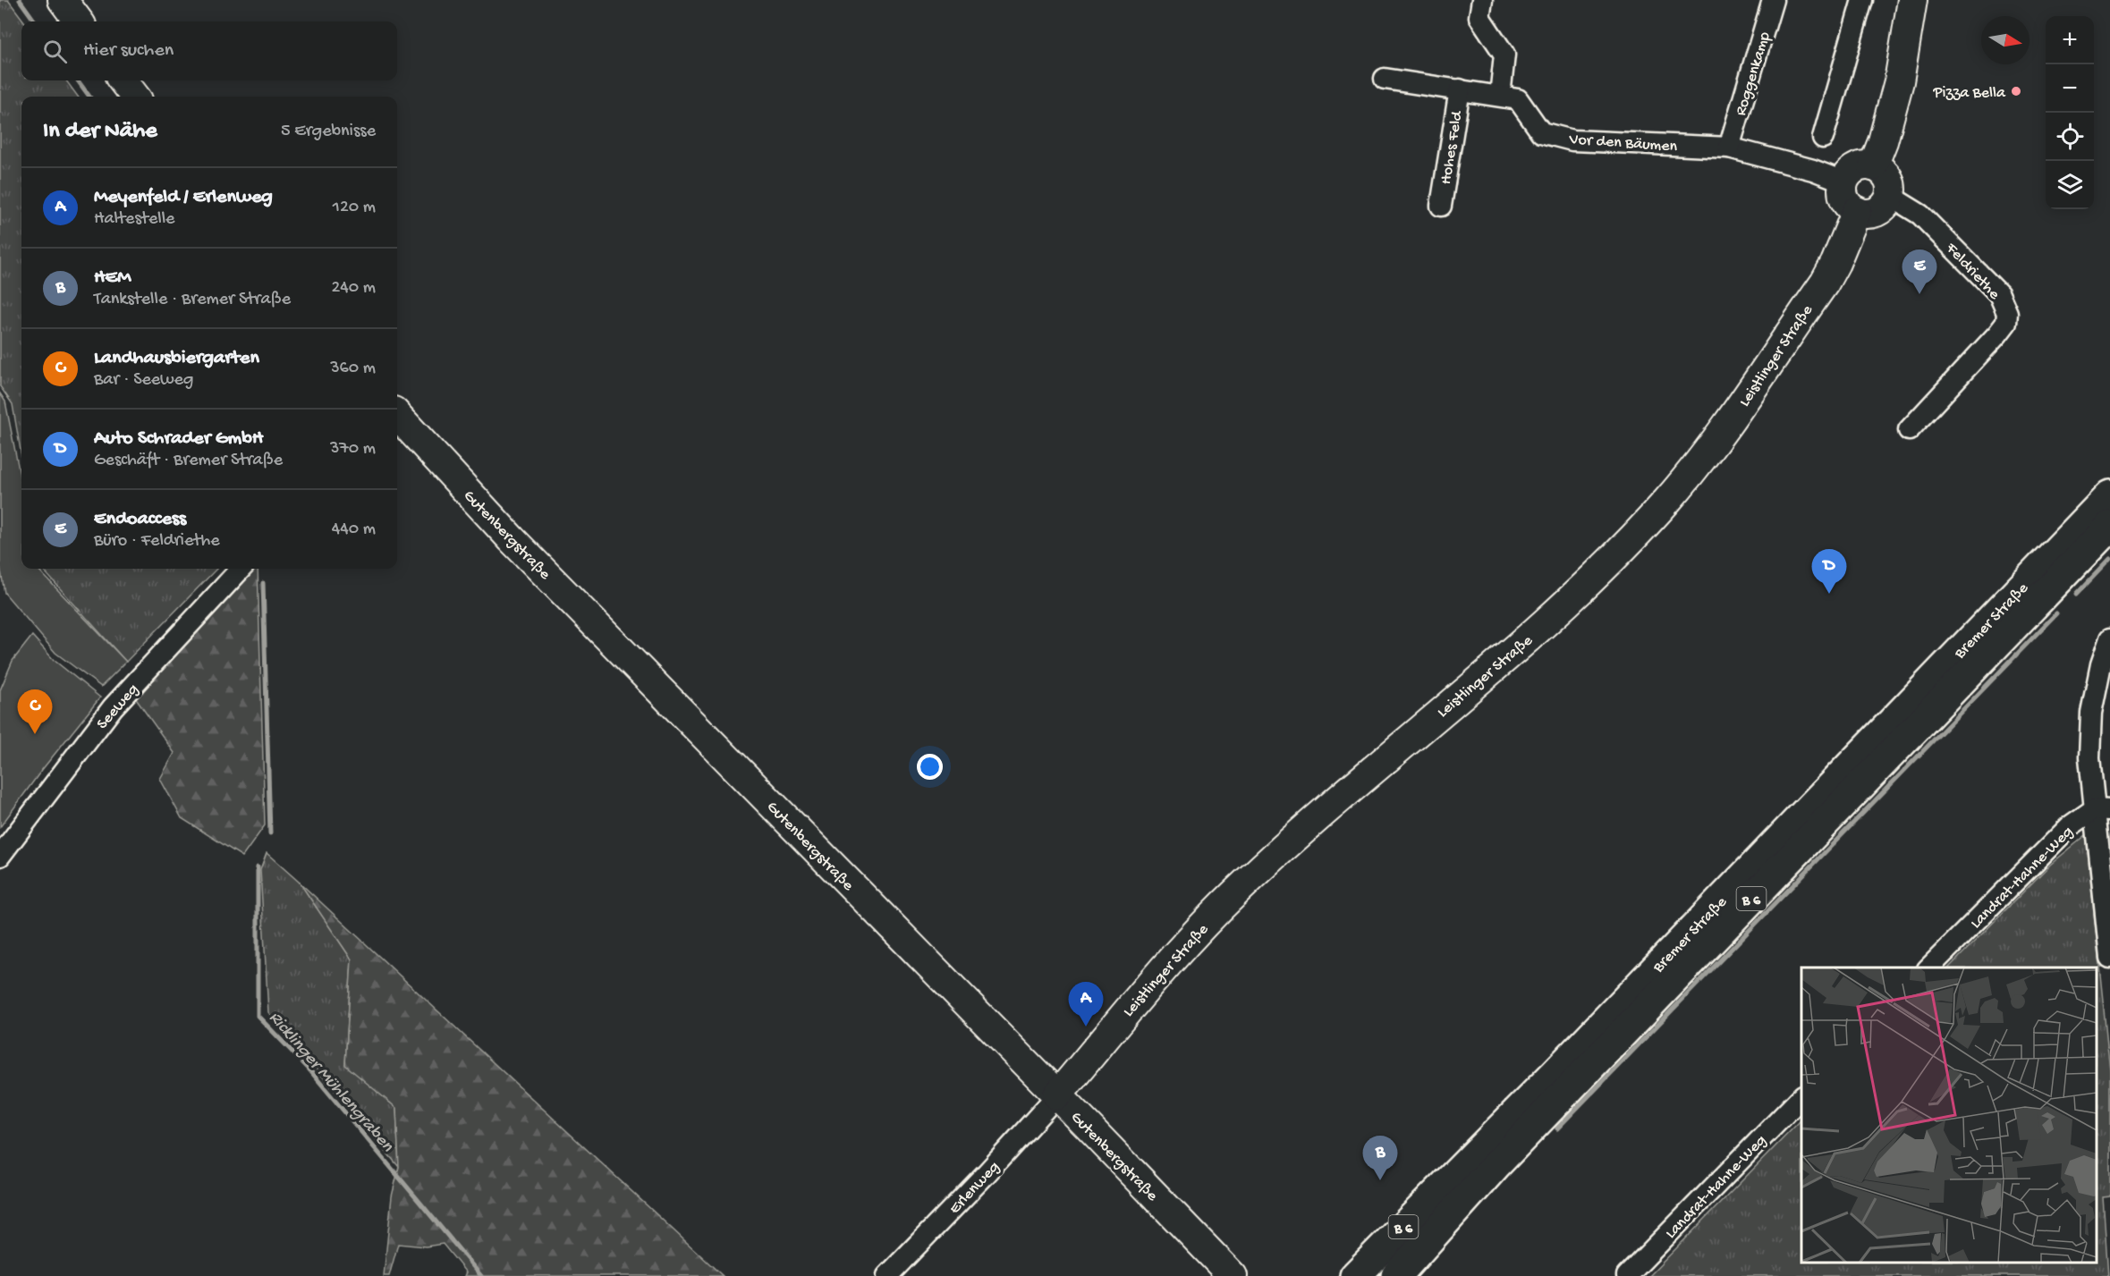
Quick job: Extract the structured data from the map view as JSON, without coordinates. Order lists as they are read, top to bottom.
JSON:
{
  "streets": {
    "main road": ["Bremer Straße", "B 6"],
    "street": [
      "Roggenkamp",
      "Vor den Bäumen",
      "Hohes Feld",
      "Feldriethe",
      "Leistlinger Straße",
      "Gutenbergstraße",
      "Seeweg",
      "Landrat-Hahne-Weg",
      "Erlenweg"
    ]
  },
  "crossings": [
    ["Roggenkamp", "Vor den Bäumen"],
    ["Vor den Bäumen", "Hohes Feld"],
    ["Vor den Bäumen", "Feldriethe"],
    ["Vor den Bäumen", "Leistlinger Straße"],
    ["Feldriethe", "Leistlinger Straße"],
    ["Leistlinger Straße", "Gutenbergstraße"],
    ["Leistlinger Straße", "Erlenweg"],
    ["Gutenbergstraße", "Erlenweg"]
  ],
  "water": ["Ricklinger Mühlengraben"],
  "places": ["Pizza Bella"],
  "north": "right",
  "page": {
    "map_buttons": ["+", "−"],
    "search": "Hier suchen",
    "heading": ["In der Nähe", "5 Ergebnisse"],
    "list": [
      {
        "mark": "A",
        "name": "Meyenfeld / Erlenweg",
        "note": "Haltestelle",
        "value": "120 m"
      },
      {
        "mark": "B",
        "name": "HEM",
        "note": "Tankstelle · Bremer Straße",
        "value": "240 m"
      },
      {
        "mark": "C",
        "name": "Landhausbiergarten",
        "note": "Bar · Seeweg",
        "value": "360 m"
      },
      {
        "mark": "D",
        "name": "Auto Schrader GmbH",
        "note": "Geschäft · Bremer Straße",
        "value": "370 m"
      },
      {
        "mark": "E",
        "name": "Endoaccess",
        "note": "Büro · Feldriethe",
        "value": "440 m"
      }
    ],
    "pins": [
      "E",
      "D",
      "C",
      "A",
      "B"
    ]
  }
}
